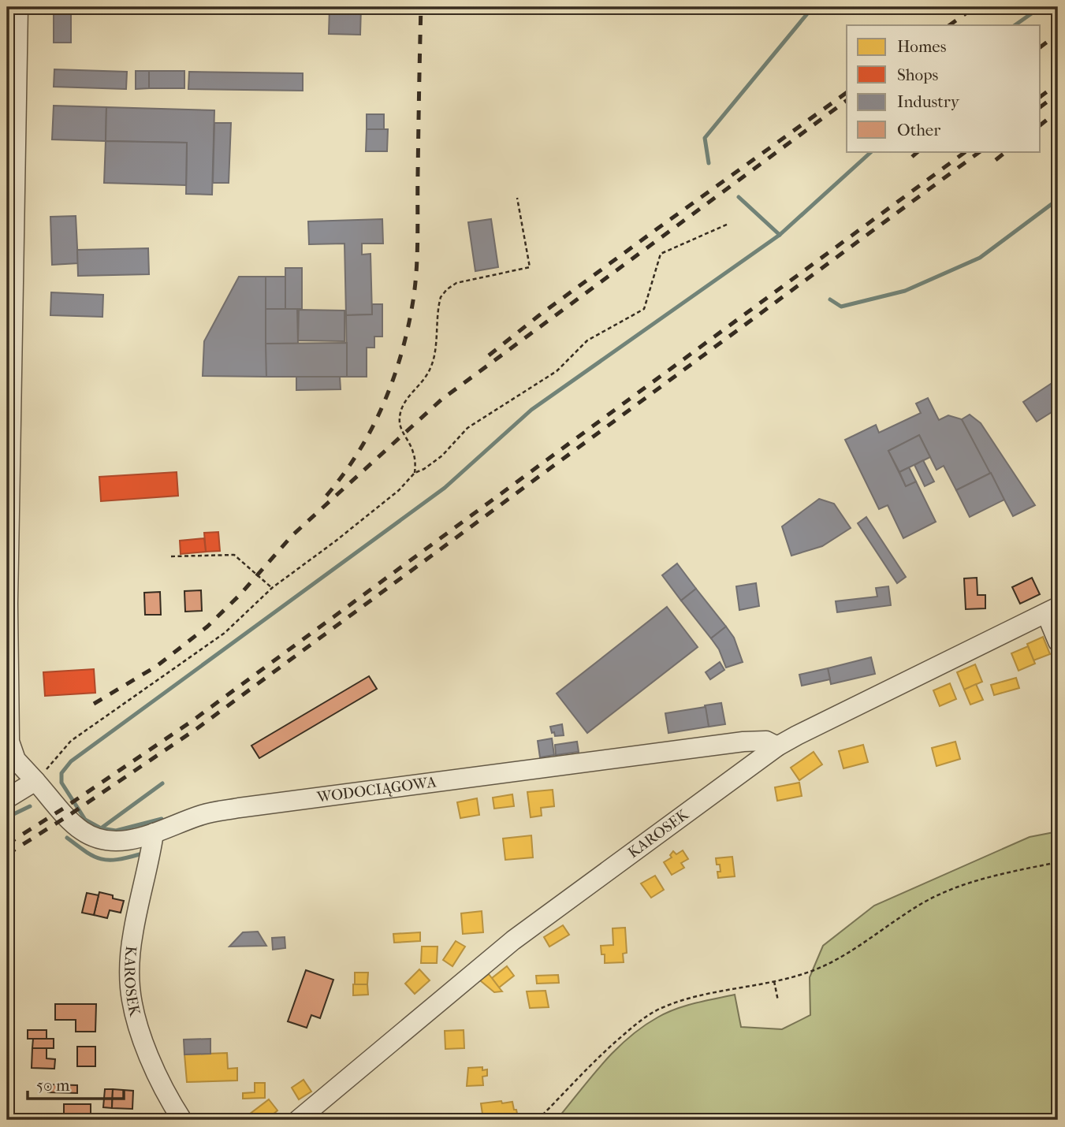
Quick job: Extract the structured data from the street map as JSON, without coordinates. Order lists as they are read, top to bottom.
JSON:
{
  "streets": {
    "street": ["WODOCIĄGOWA", "KAROSEK"]
  },
  "crossings": [
    ["WODOCIĄGOWA", "KAROSEK"]
  ],
  "legend": [
    "Homes",
    "Shops",
    "Industry",
    "Other"
  ],
  "scale_bar": "50 m"
}
